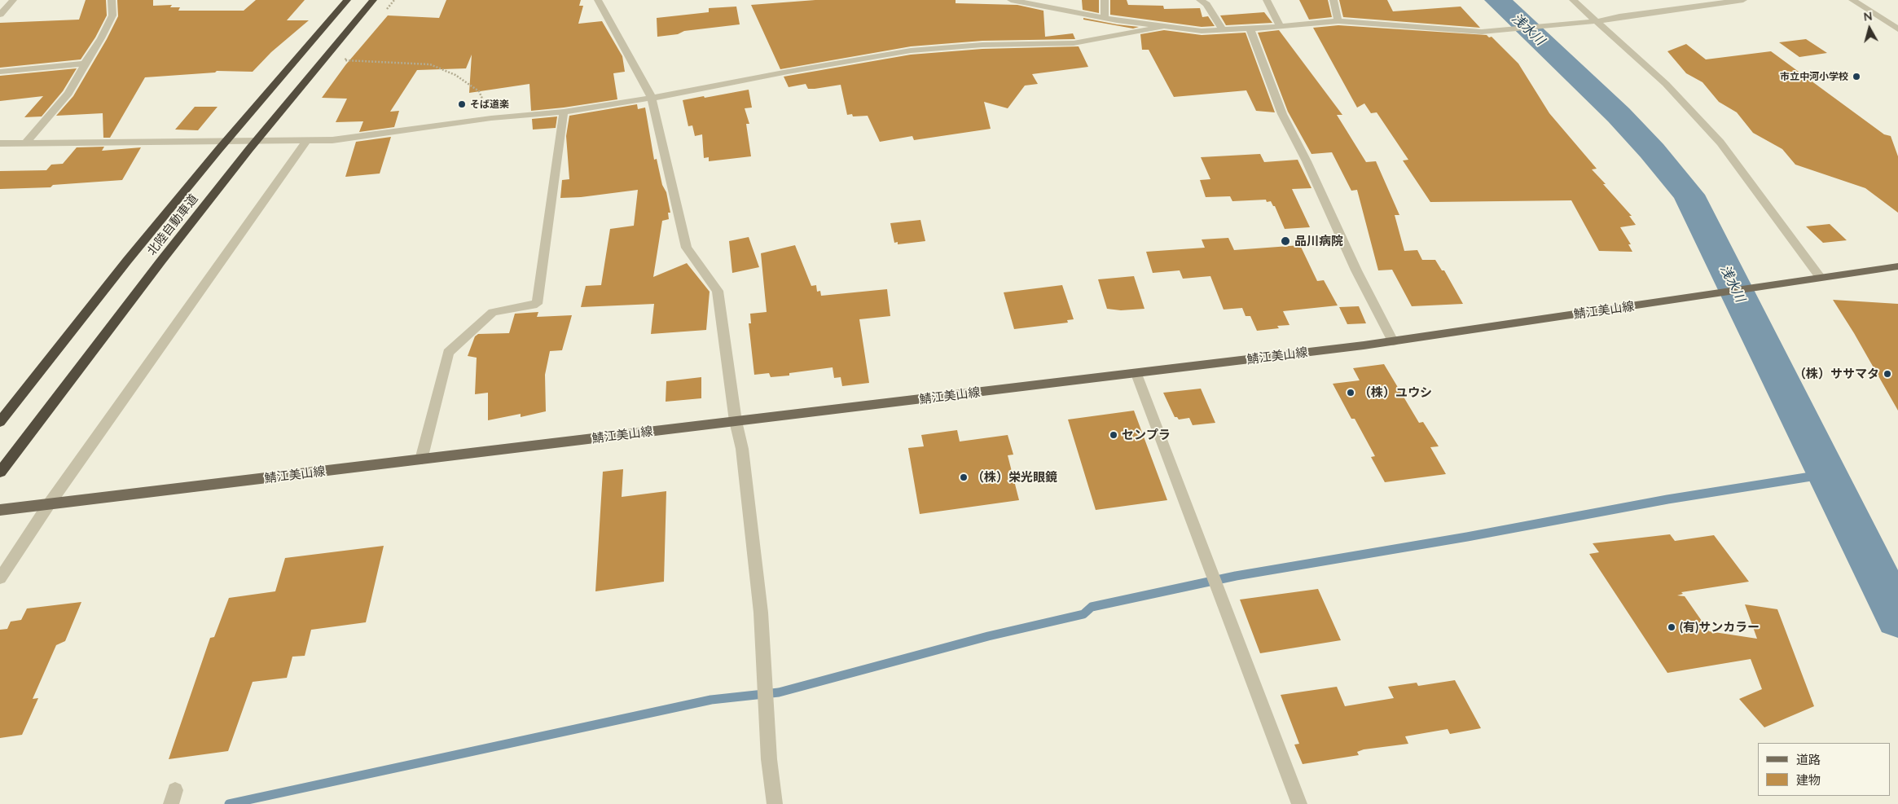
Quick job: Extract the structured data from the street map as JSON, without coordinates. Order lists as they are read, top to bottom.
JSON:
{
  "streets": {
    "highway": ["北陸自動車道"],
    "main road": ["鯖江美山線"]
  },
  "water": ["浅水川"],
  "places": [
    "市立中河小学校",
    "そば道楽",
    "品川病院",
    "（株）ササマタ",
    "（株）ユウシ",
    "センプラ",
    "（株）栄光眼鏡",
    "(有)サンカラー"
  ],
  "legend": ["道路", "建物"],
  "north": "top"
}
